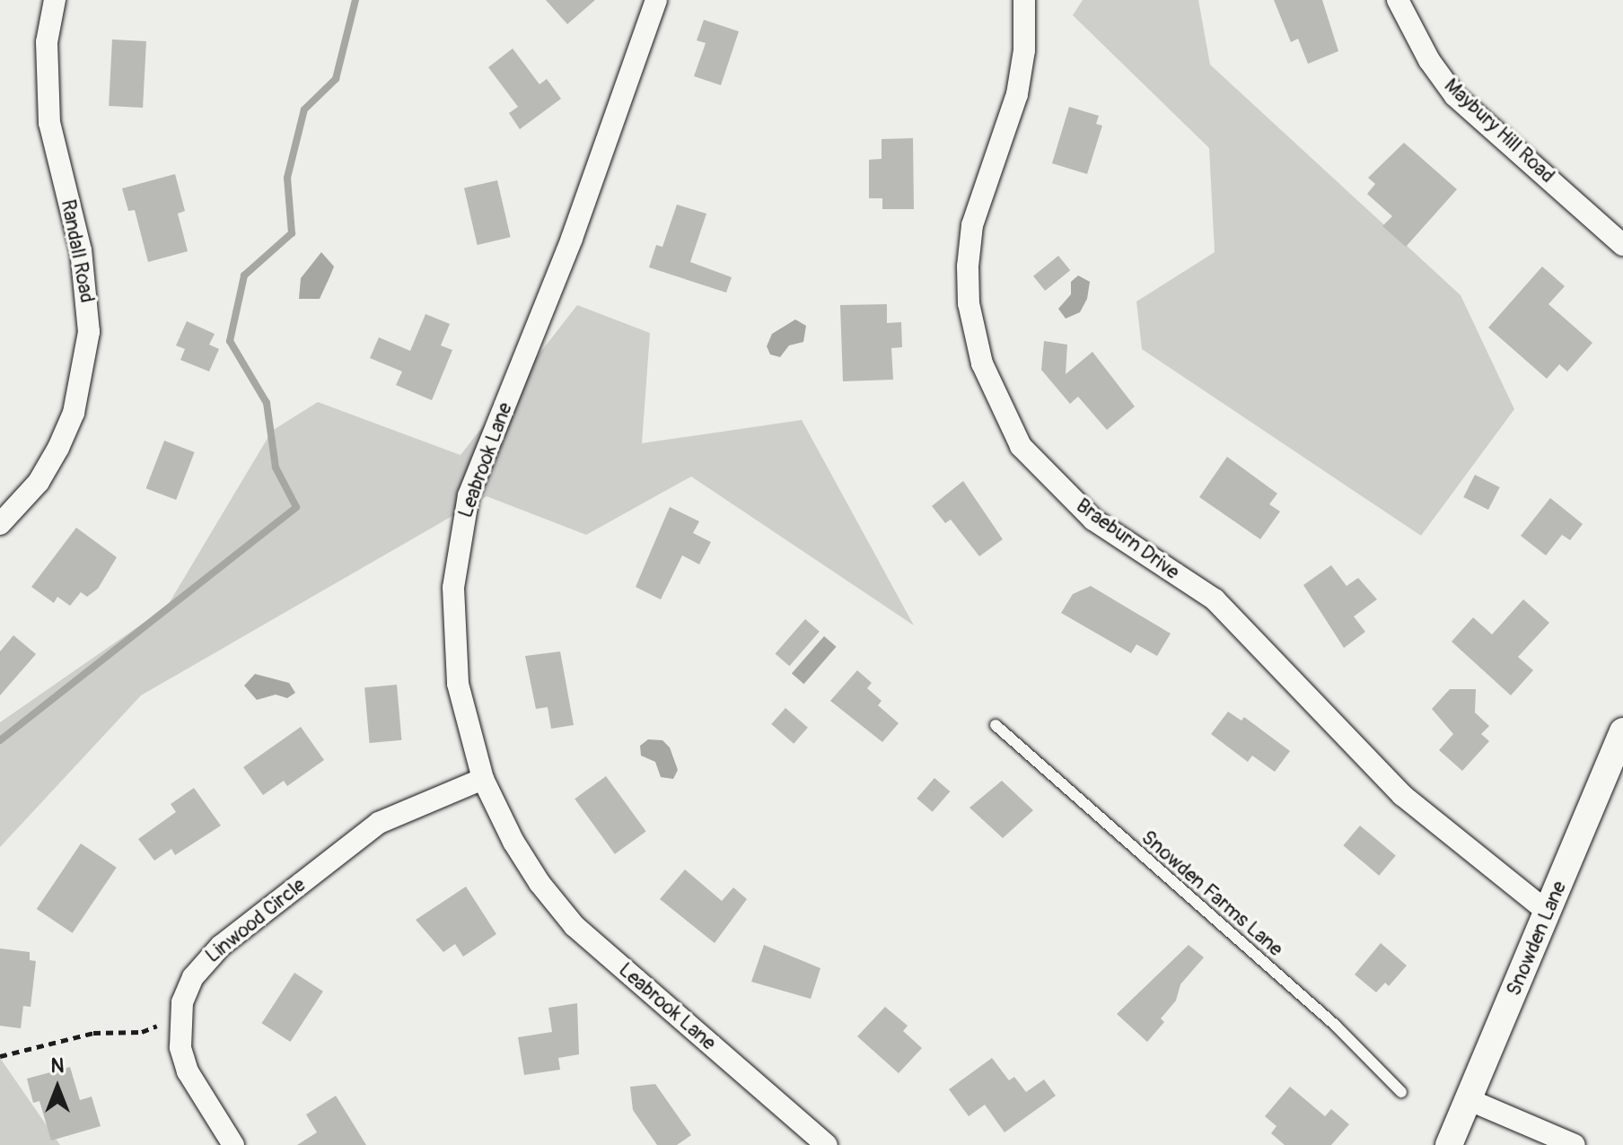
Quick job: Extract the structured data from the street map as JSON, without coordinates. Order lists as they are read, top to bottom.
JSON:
{
  "streets": {
    "street": [
      "Maybury Hill Road",
      "Randall Road",
      "Leabrook Lane",
      "Braeburn Drive",
      "Linwood Circle",
      "Snowden Lane"
    ],
    "lane": ["Snowden Farms Lane"]
  },
  "crossings": [
    ["Leabrook Lane", "Linwood Circle"],
    ["Braeburn Drive", "Snowden Lane"]
  ],
  "north": "top"
}
